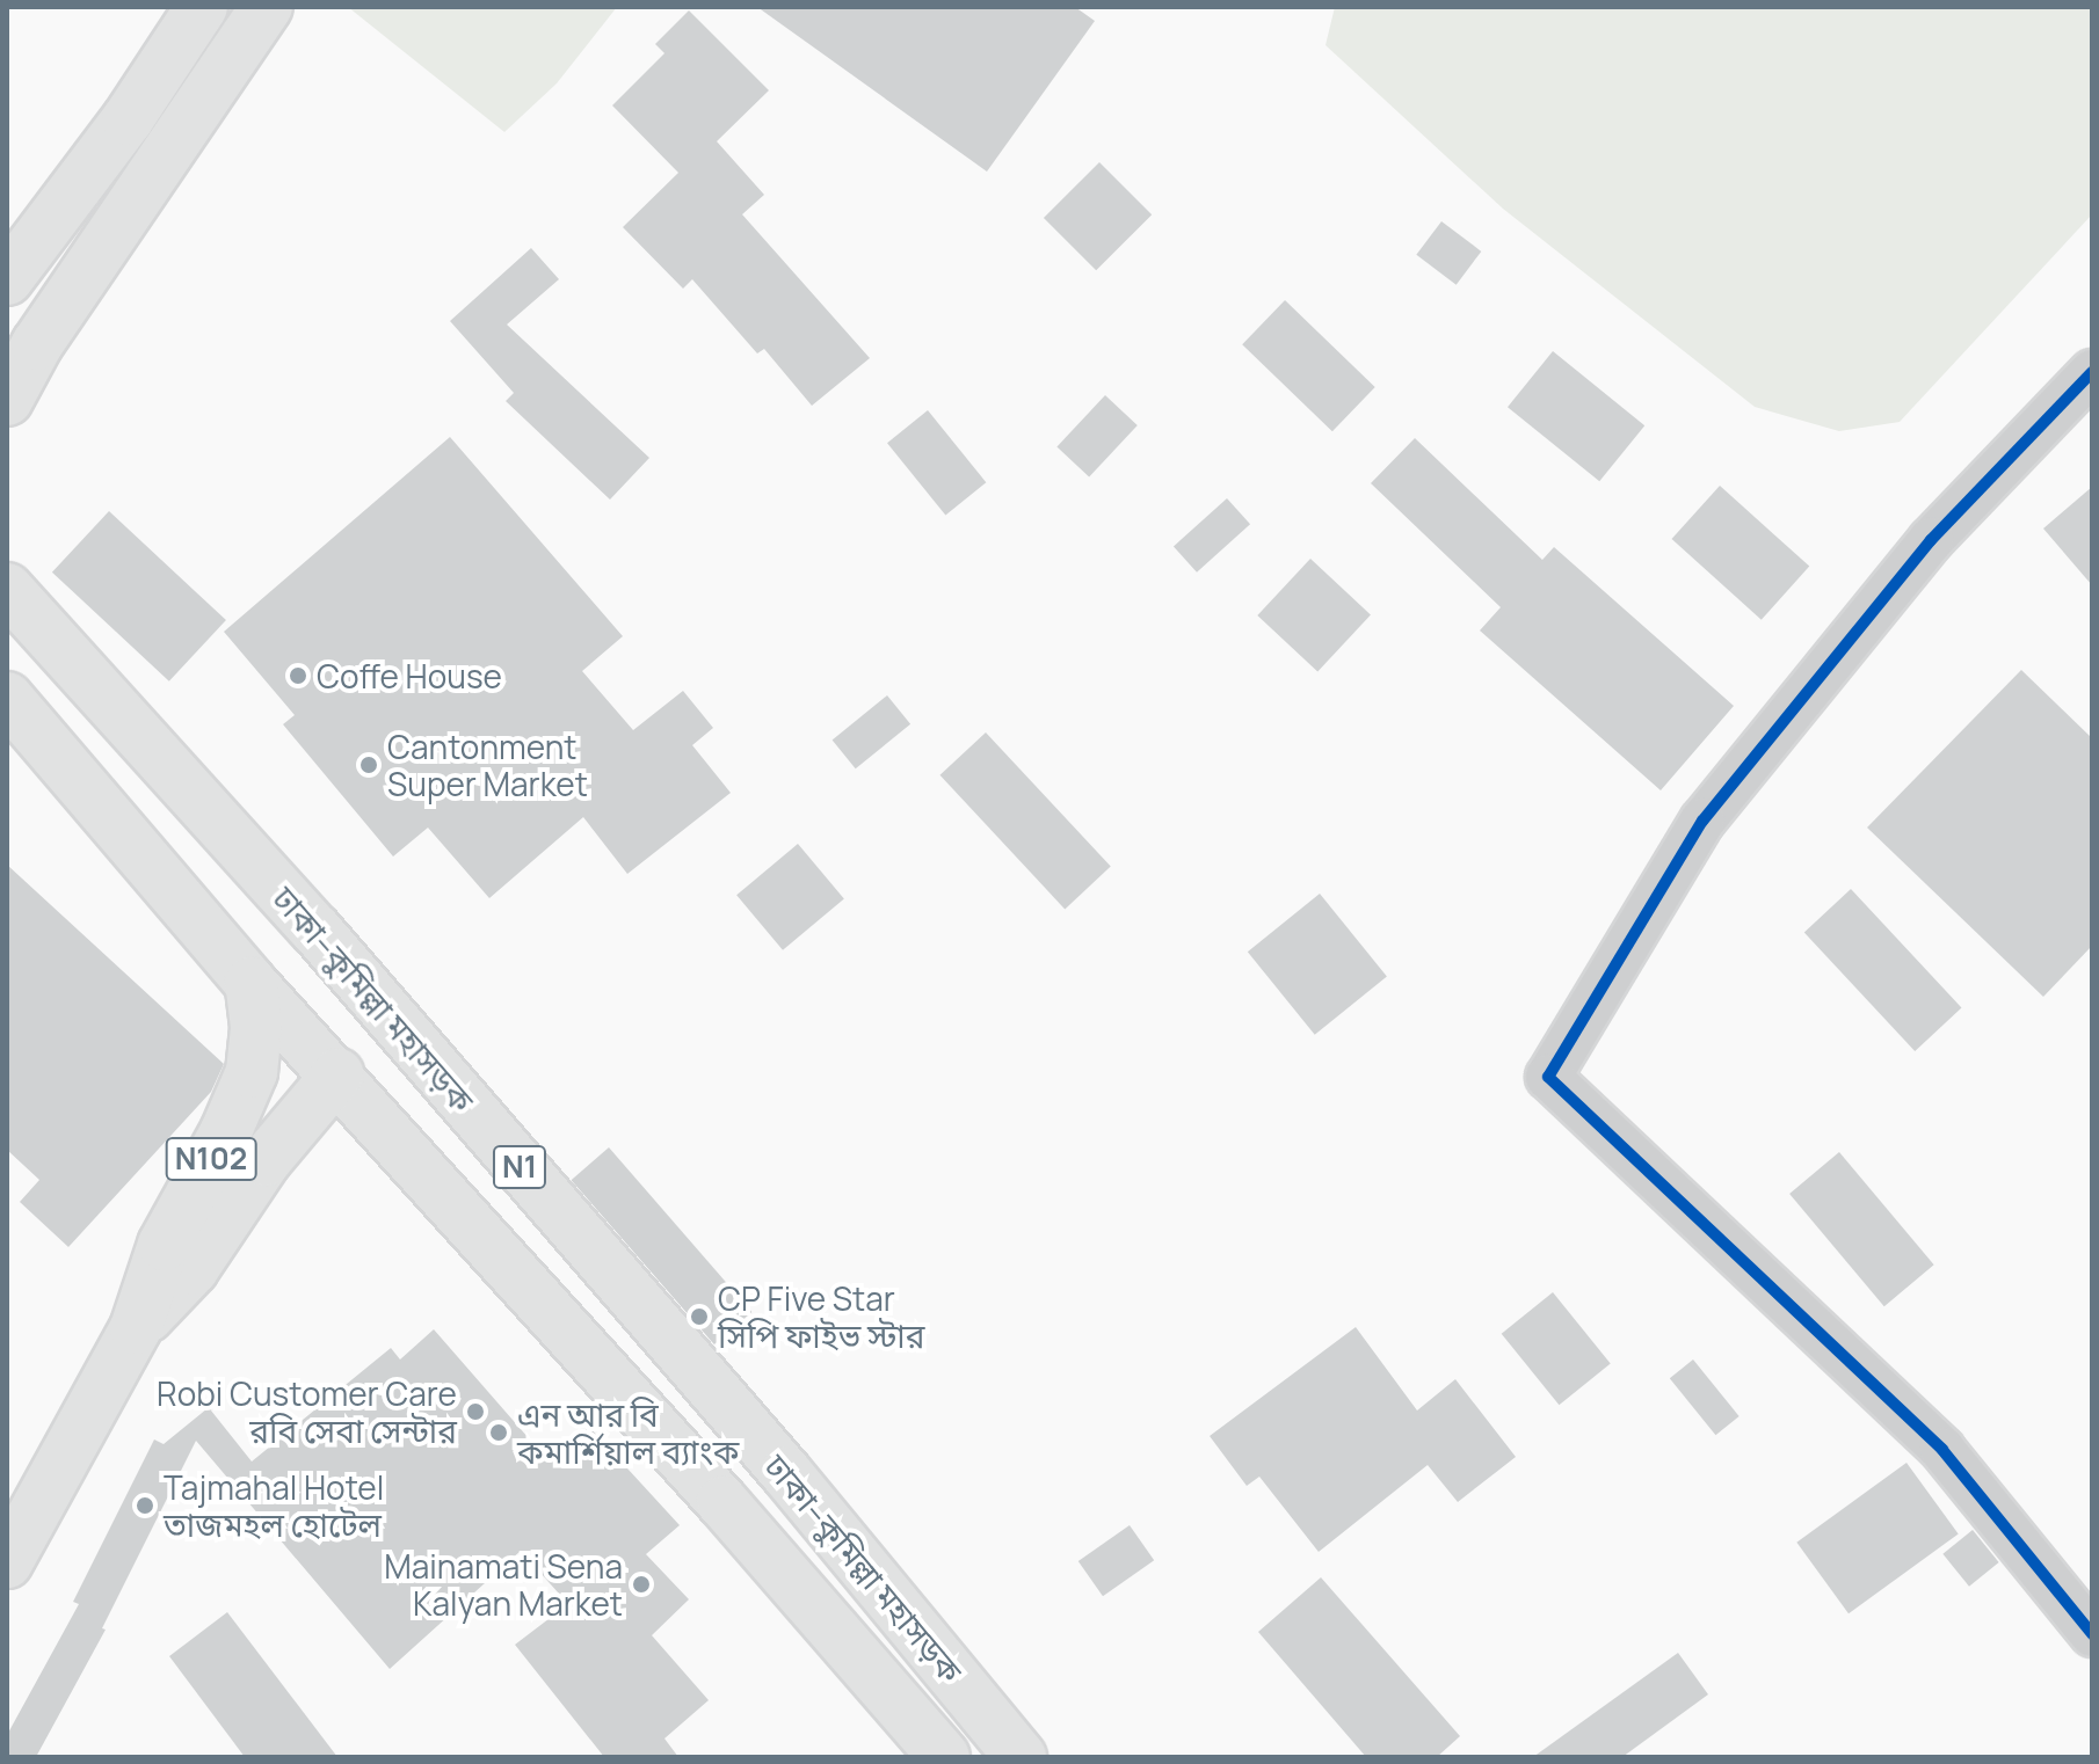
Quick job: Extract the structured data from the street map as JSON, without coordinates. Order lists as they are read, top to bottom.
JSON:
{
  "streets": {
    "main road": ["ঢাকা–কুমিল্লা মহাসড়ক", "N102", "N1"]
  },
  "crossings": [
    ["ঢাকা–কুমিল্লা মহাসড়ক", "N102"]
  ],
  "places": [
    "Coffe House",
    "Cantonment Super Market",
    "CP Five Star সিপি ফাইভ স্টার",
    "Robi Customer Care রবি সেবা সেন্টার",
    "এন আর বি কমার্শিয়াল ব্যাংক",
    "Tajmahal Hotel তাজমহল হোটেল",
    "Mainamati Sena Kalyan Market"
  ]
}
